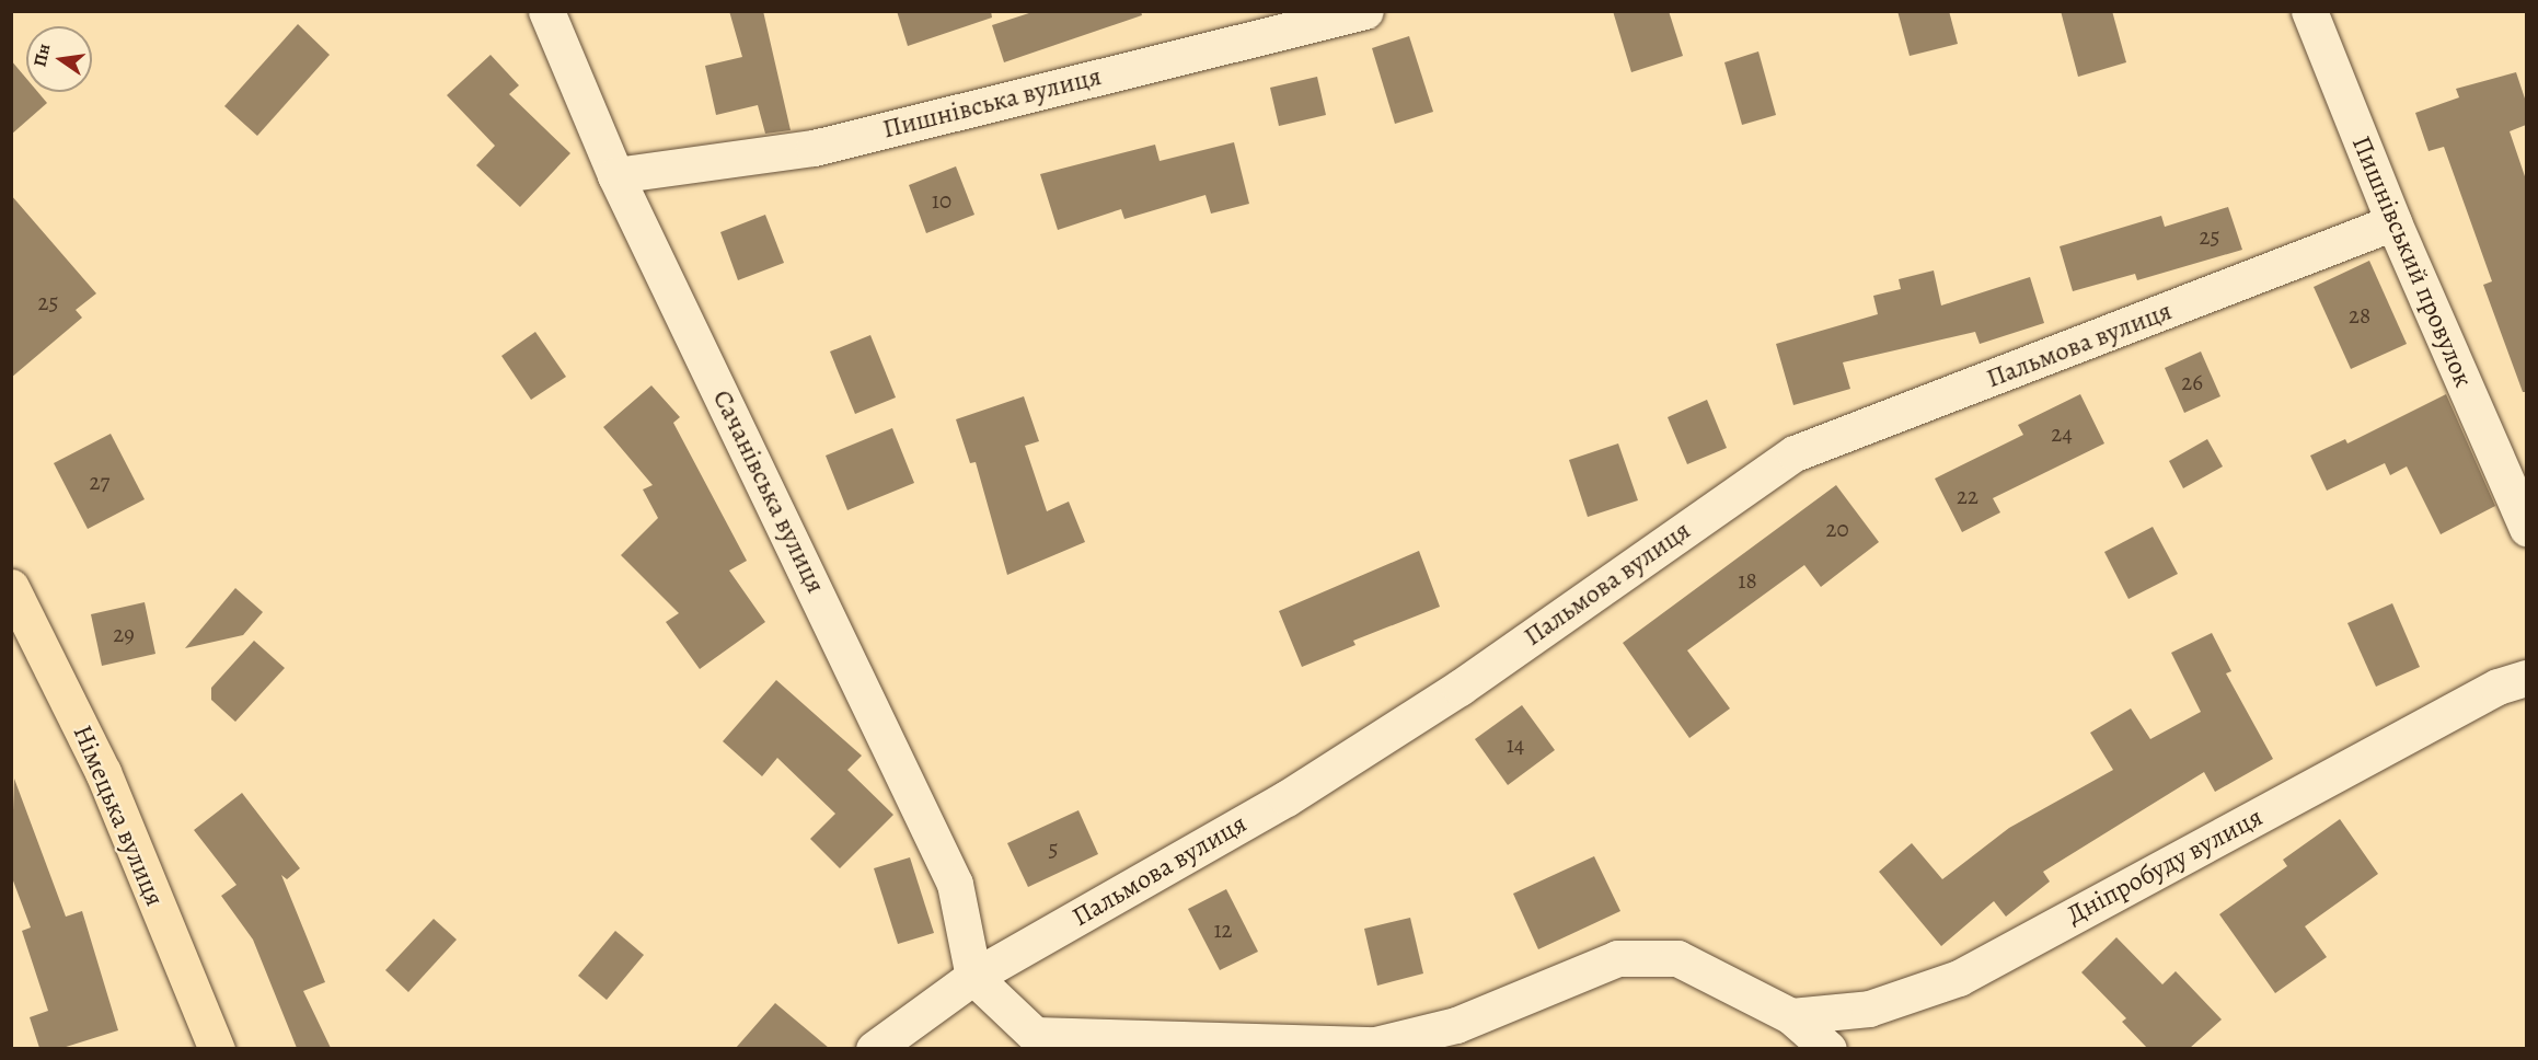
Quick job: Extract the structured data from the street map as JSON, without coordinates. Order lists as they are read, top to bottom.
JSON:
{
  "streets": {
    "main road": ["Німецька вулиця"],
    "street": [
      "Пишнівська вулиця",
      "Пишнівський провулок",
      "Пальмова вулиця",
      "Сачанівська вулиця",
      "Дніпробуду вулиця"
    ]
  },
  "crossings": [
    ["Пишнівська вулиця", "Сачанівська вулиця"],
    ["Пишнівський провулок", "Пальмова вулиця"],
    ["Пальмова вулиця", "Сачанівська вулиця"]
  ],
  "house_numbers": [
    "10",
    "25",
    "25",
    "28",
    "26",
    "24",
    "27",
    "22",
    "20",
    "18",
    "29",
    "14",
    "5",
    "12"
  ],
  "north": "left"
}
